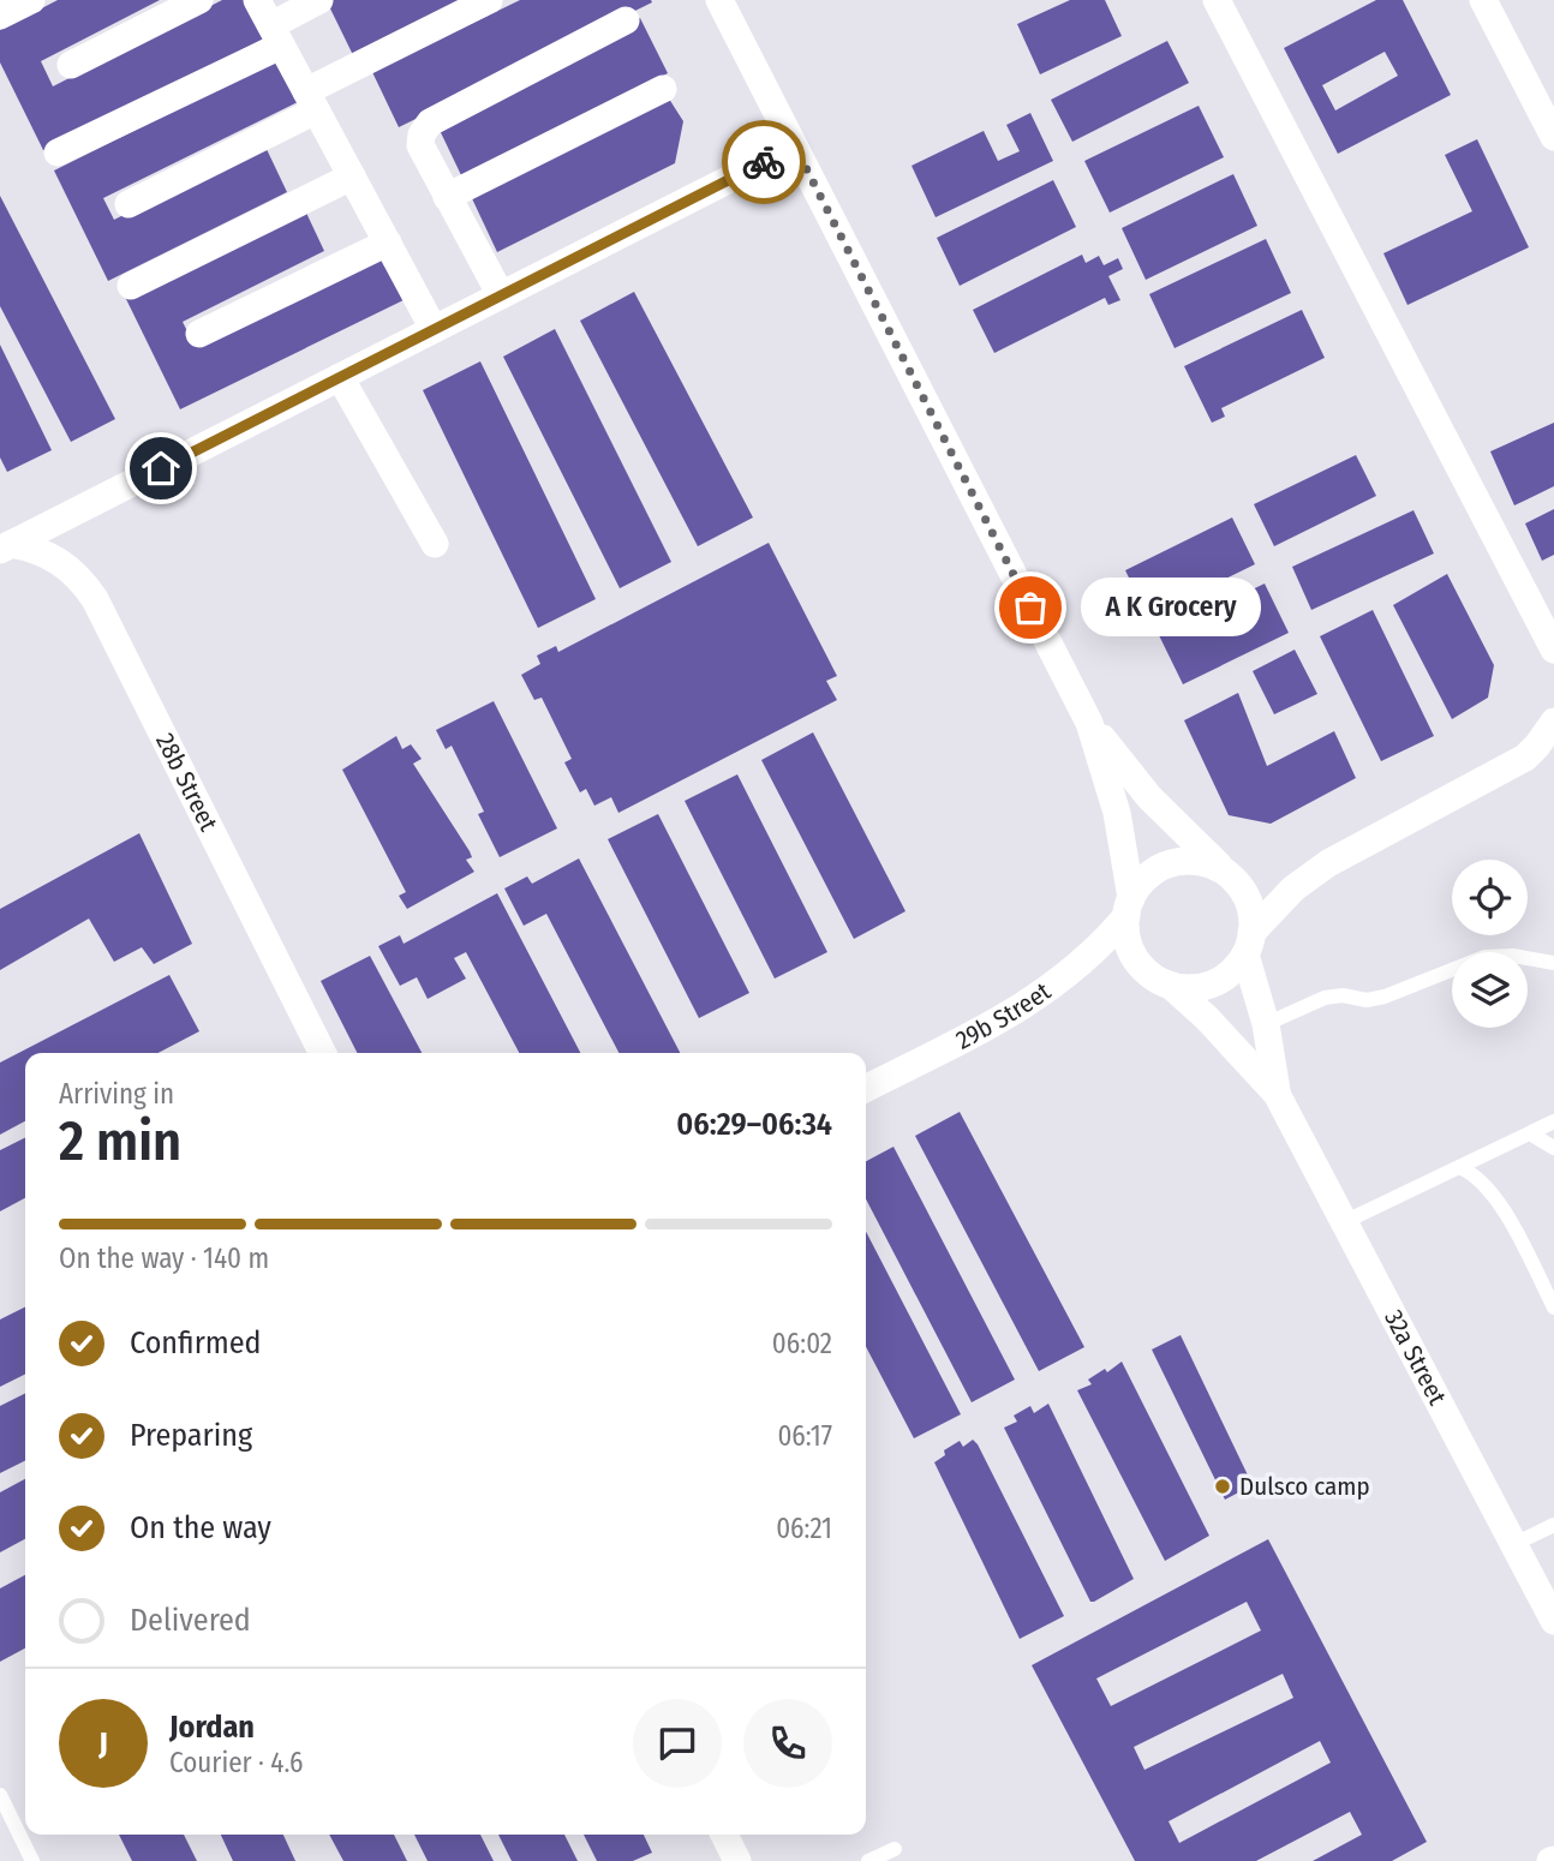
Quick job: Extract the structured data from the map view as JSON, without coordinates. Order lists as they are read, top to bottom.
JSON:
{
  "streets": {
    "street": ["28b Street", "29b Street", "32a Street"]
  },
  "crossings": [
    ["29b Street", "32a Street"]
  ],
  "places": ["A K Grocery", "Dulsco camp"],
  "page": {
    "bubble": "A K Grocery",
    "heading": ["2 min", "Arriving in", "06:29–06:34"],
    "panel": ["Jordan", "Courier · 4.6"],
    "bar": "On the way · 140 m",
    "list": [
      ["Confirmed", "06:02"],
      ["Preparing", "06:17"],
      ["On the way", "06:21"],
      "Delivered"
    ],
    "round": "J"
  }
}
